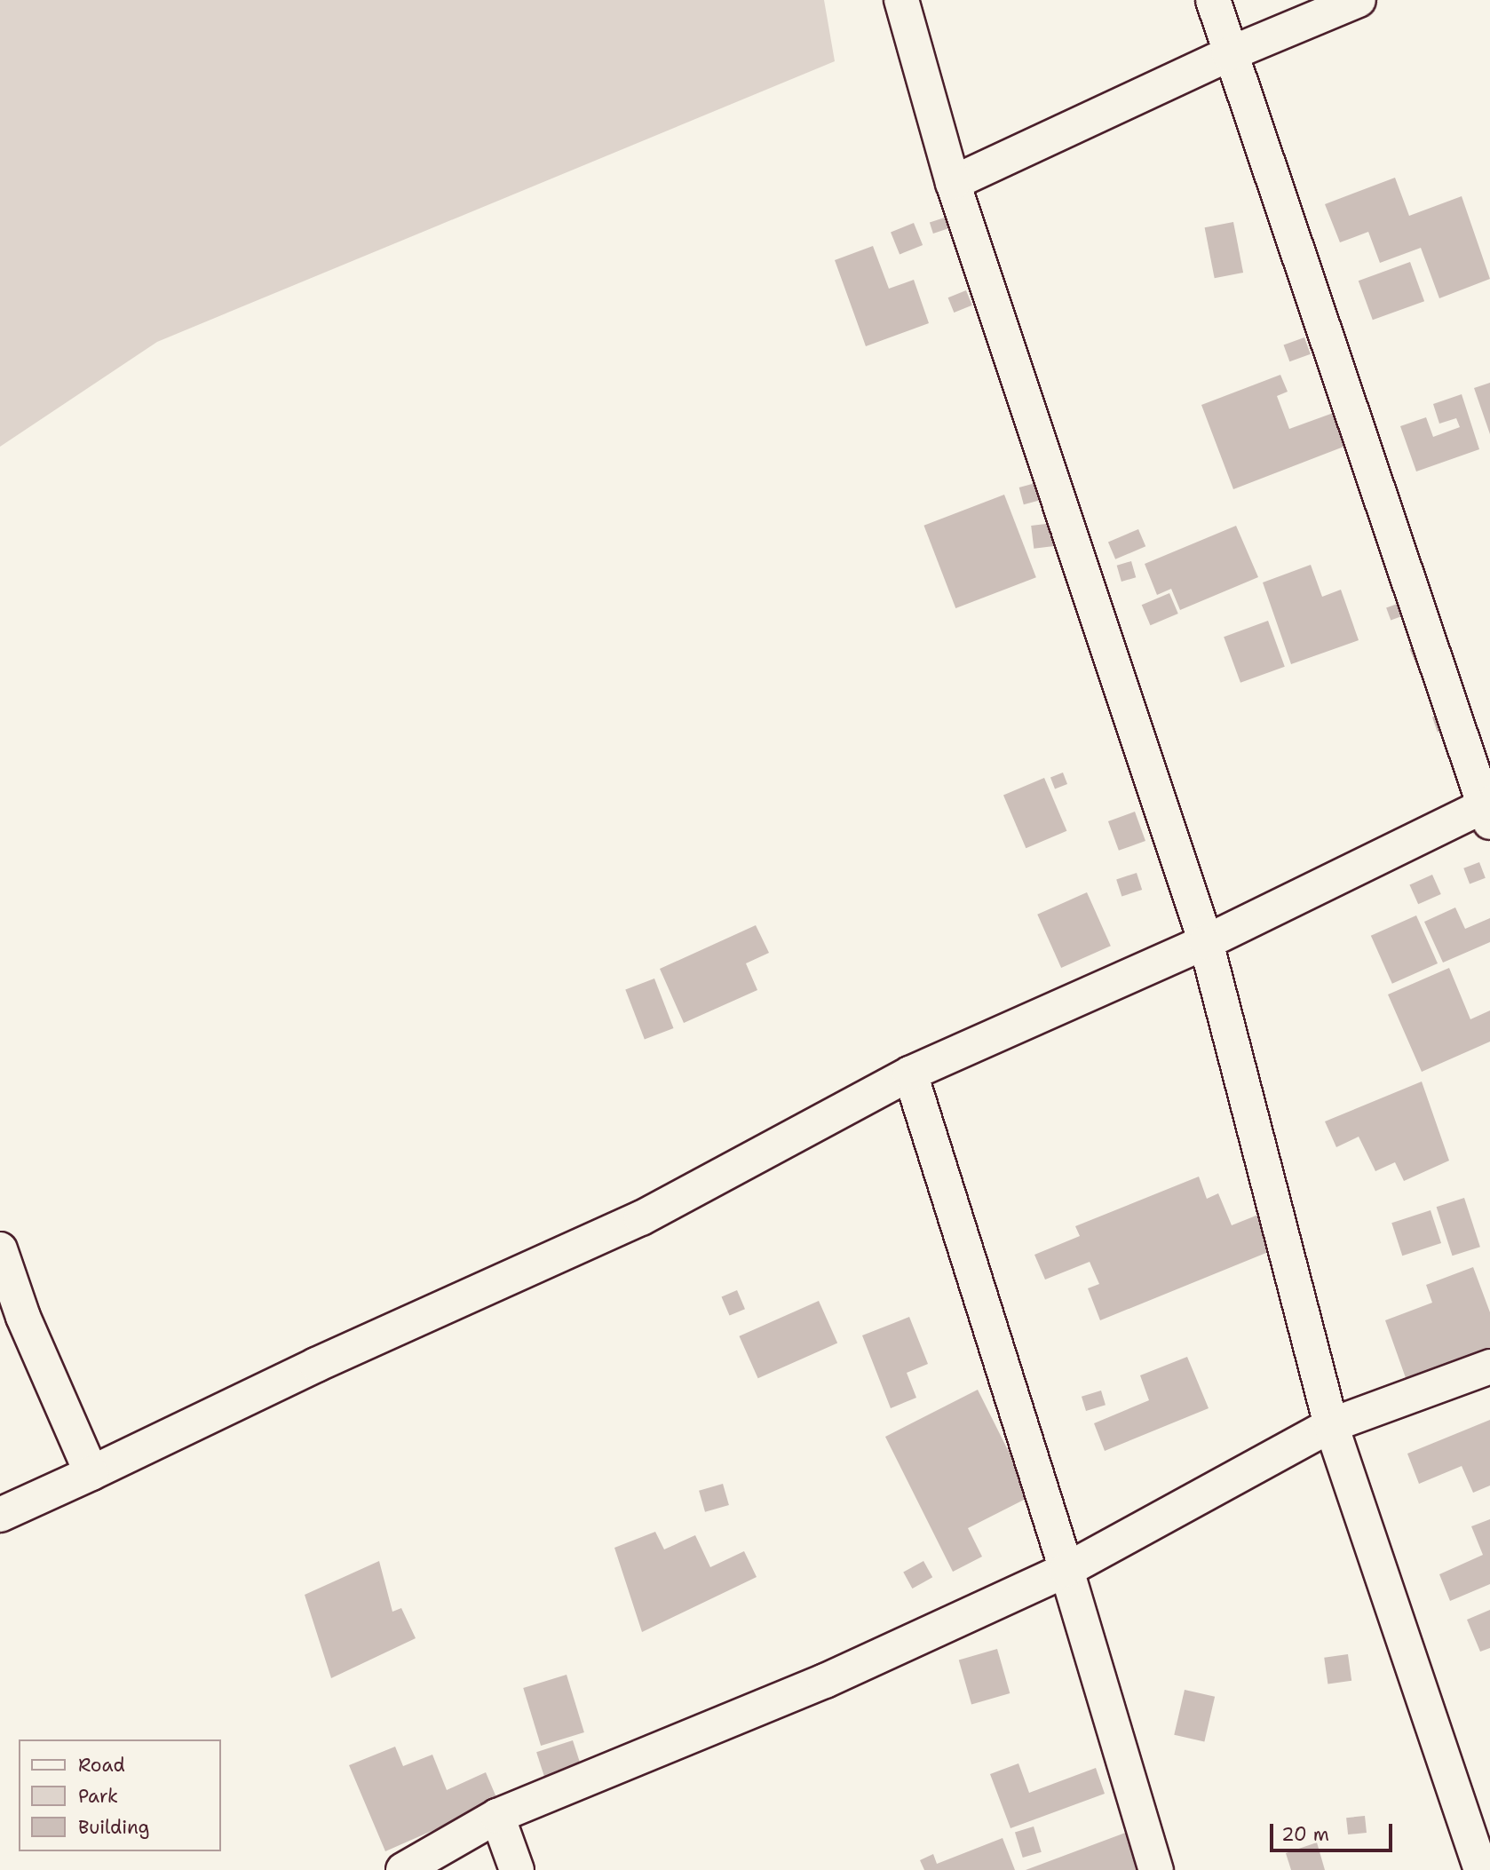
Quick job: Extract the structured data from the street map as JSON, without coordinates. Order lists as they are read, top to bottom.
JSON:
{
  "legend": ["Road", "Park", "Building"],
  "scale_bar": "20 m"
}
